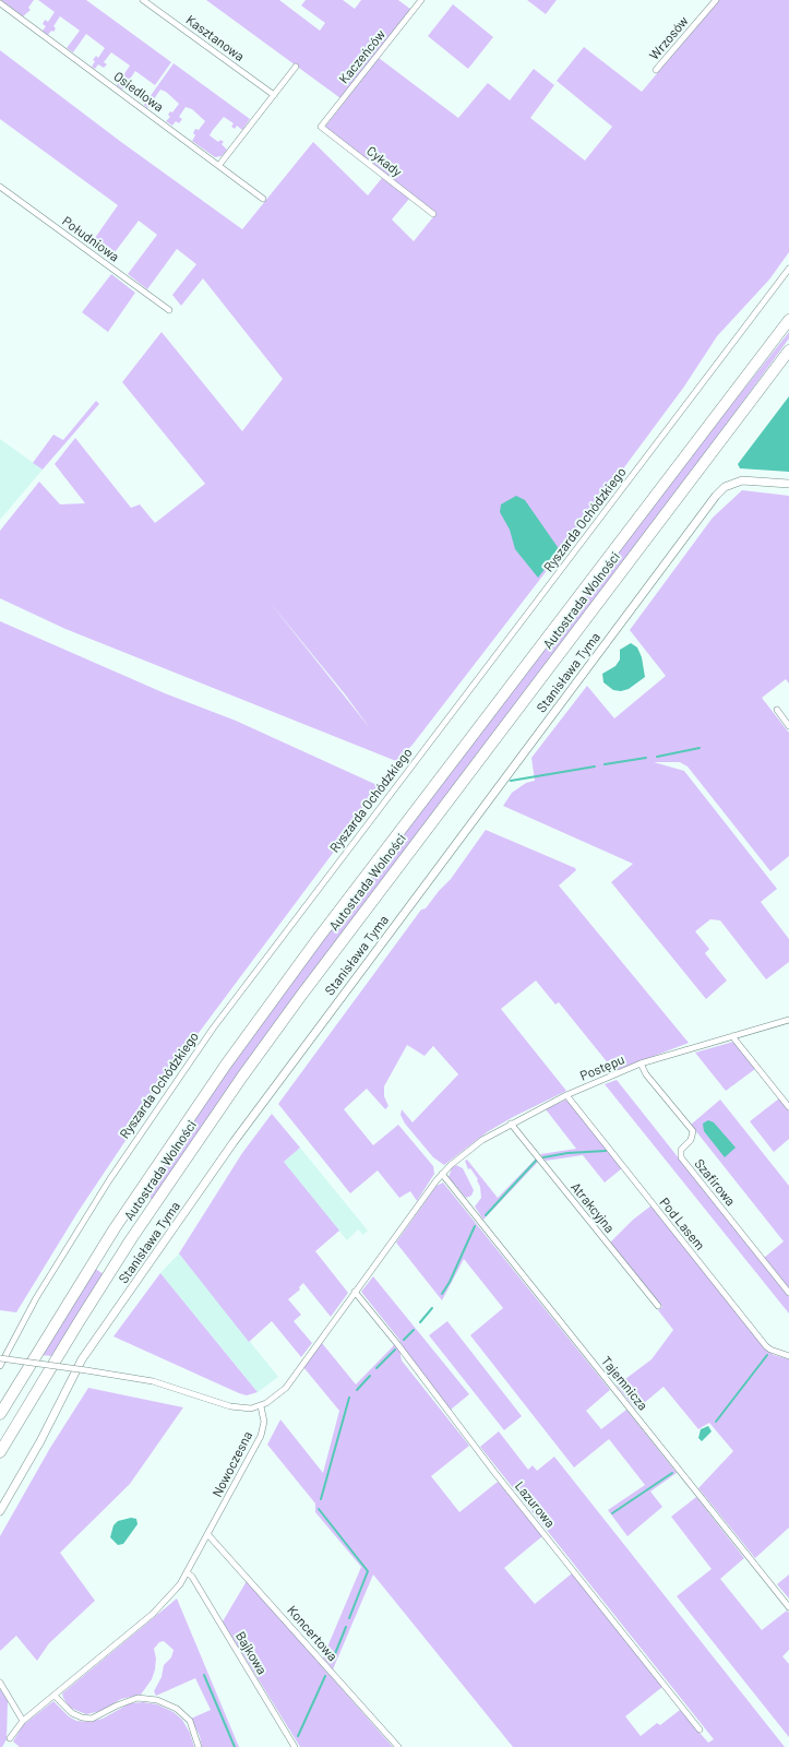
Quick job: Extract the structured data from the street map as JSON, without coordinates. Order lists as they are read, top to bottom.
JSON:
{
  "streets": {
    "highway": ["Autostrada Wolności"],
    "street": [
      "Kasztanowa",
      "Wrzosów",
      "Kaczeńców",
      "Osiedlowa",
      "Cykady",
      "Południowa",
      "Ryszarda Ochódzkiego",
      "Stanisława Tyma",
      "Postępu",
      "Szafirowa",
      "Atrakcyjna",
      "Pod Lasem",
      "Tajemnicza",
      "Nowoczesna",
      "Lazurowa",
      "Koncertowa",
      "Bajkowa"
    ]
  },
  "crossings": [
    ["Kaczeńców", "Cykady"],
    ["Postępu", "Szafirowa"],
    ["Postępu", "Atrakcyjna"],
    ["Postępu", "Pod Lasem"],
    ["Postępu", "Tajemnicza"],
    ["Nowoczesna", "Koncertowa"],
    ["Nowoczesna", "Bajkowa"]
  ]
}
